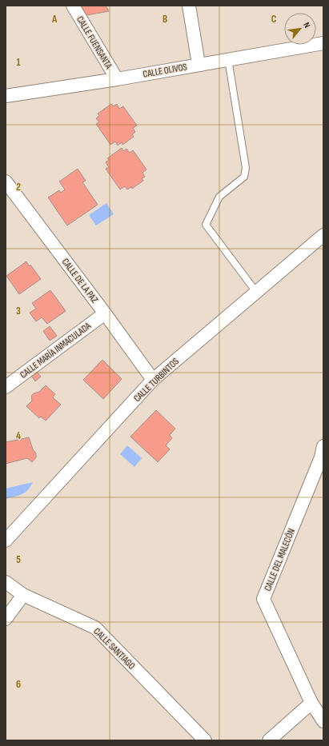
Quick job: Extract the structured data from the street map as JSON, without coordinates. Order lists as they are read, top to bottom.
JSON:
{
  "streets": {
    "street": [
      "CALLE FUENSANTA",
      "CALLE OLIVOS",
      "CALLE DE LA PAZ",
      "CALLE MARÍA INMACULADA",
      "CALLE TURBINTOS",
      "CALLE DEL MALECÓN",
      "CALLE SANTIAGO"
    ]
  },
  "crossings": [
    ["CALLE FUENSANTA", "CALLE OLIVOS"],
    ["CALLE DE LA PAZ", "CALLE MARÍA INMACULADA"],
    ["CALLE DE LA PAZ", "CALLE TURBINTOS"]
  ],
  "north": "top right",
  "grid": {
    "columns": ["A", "B", "C"],
    "rows": [
      "1",
      "2",
      "3",
      "4",
      "5",
      "6"
    ]
  }
}
